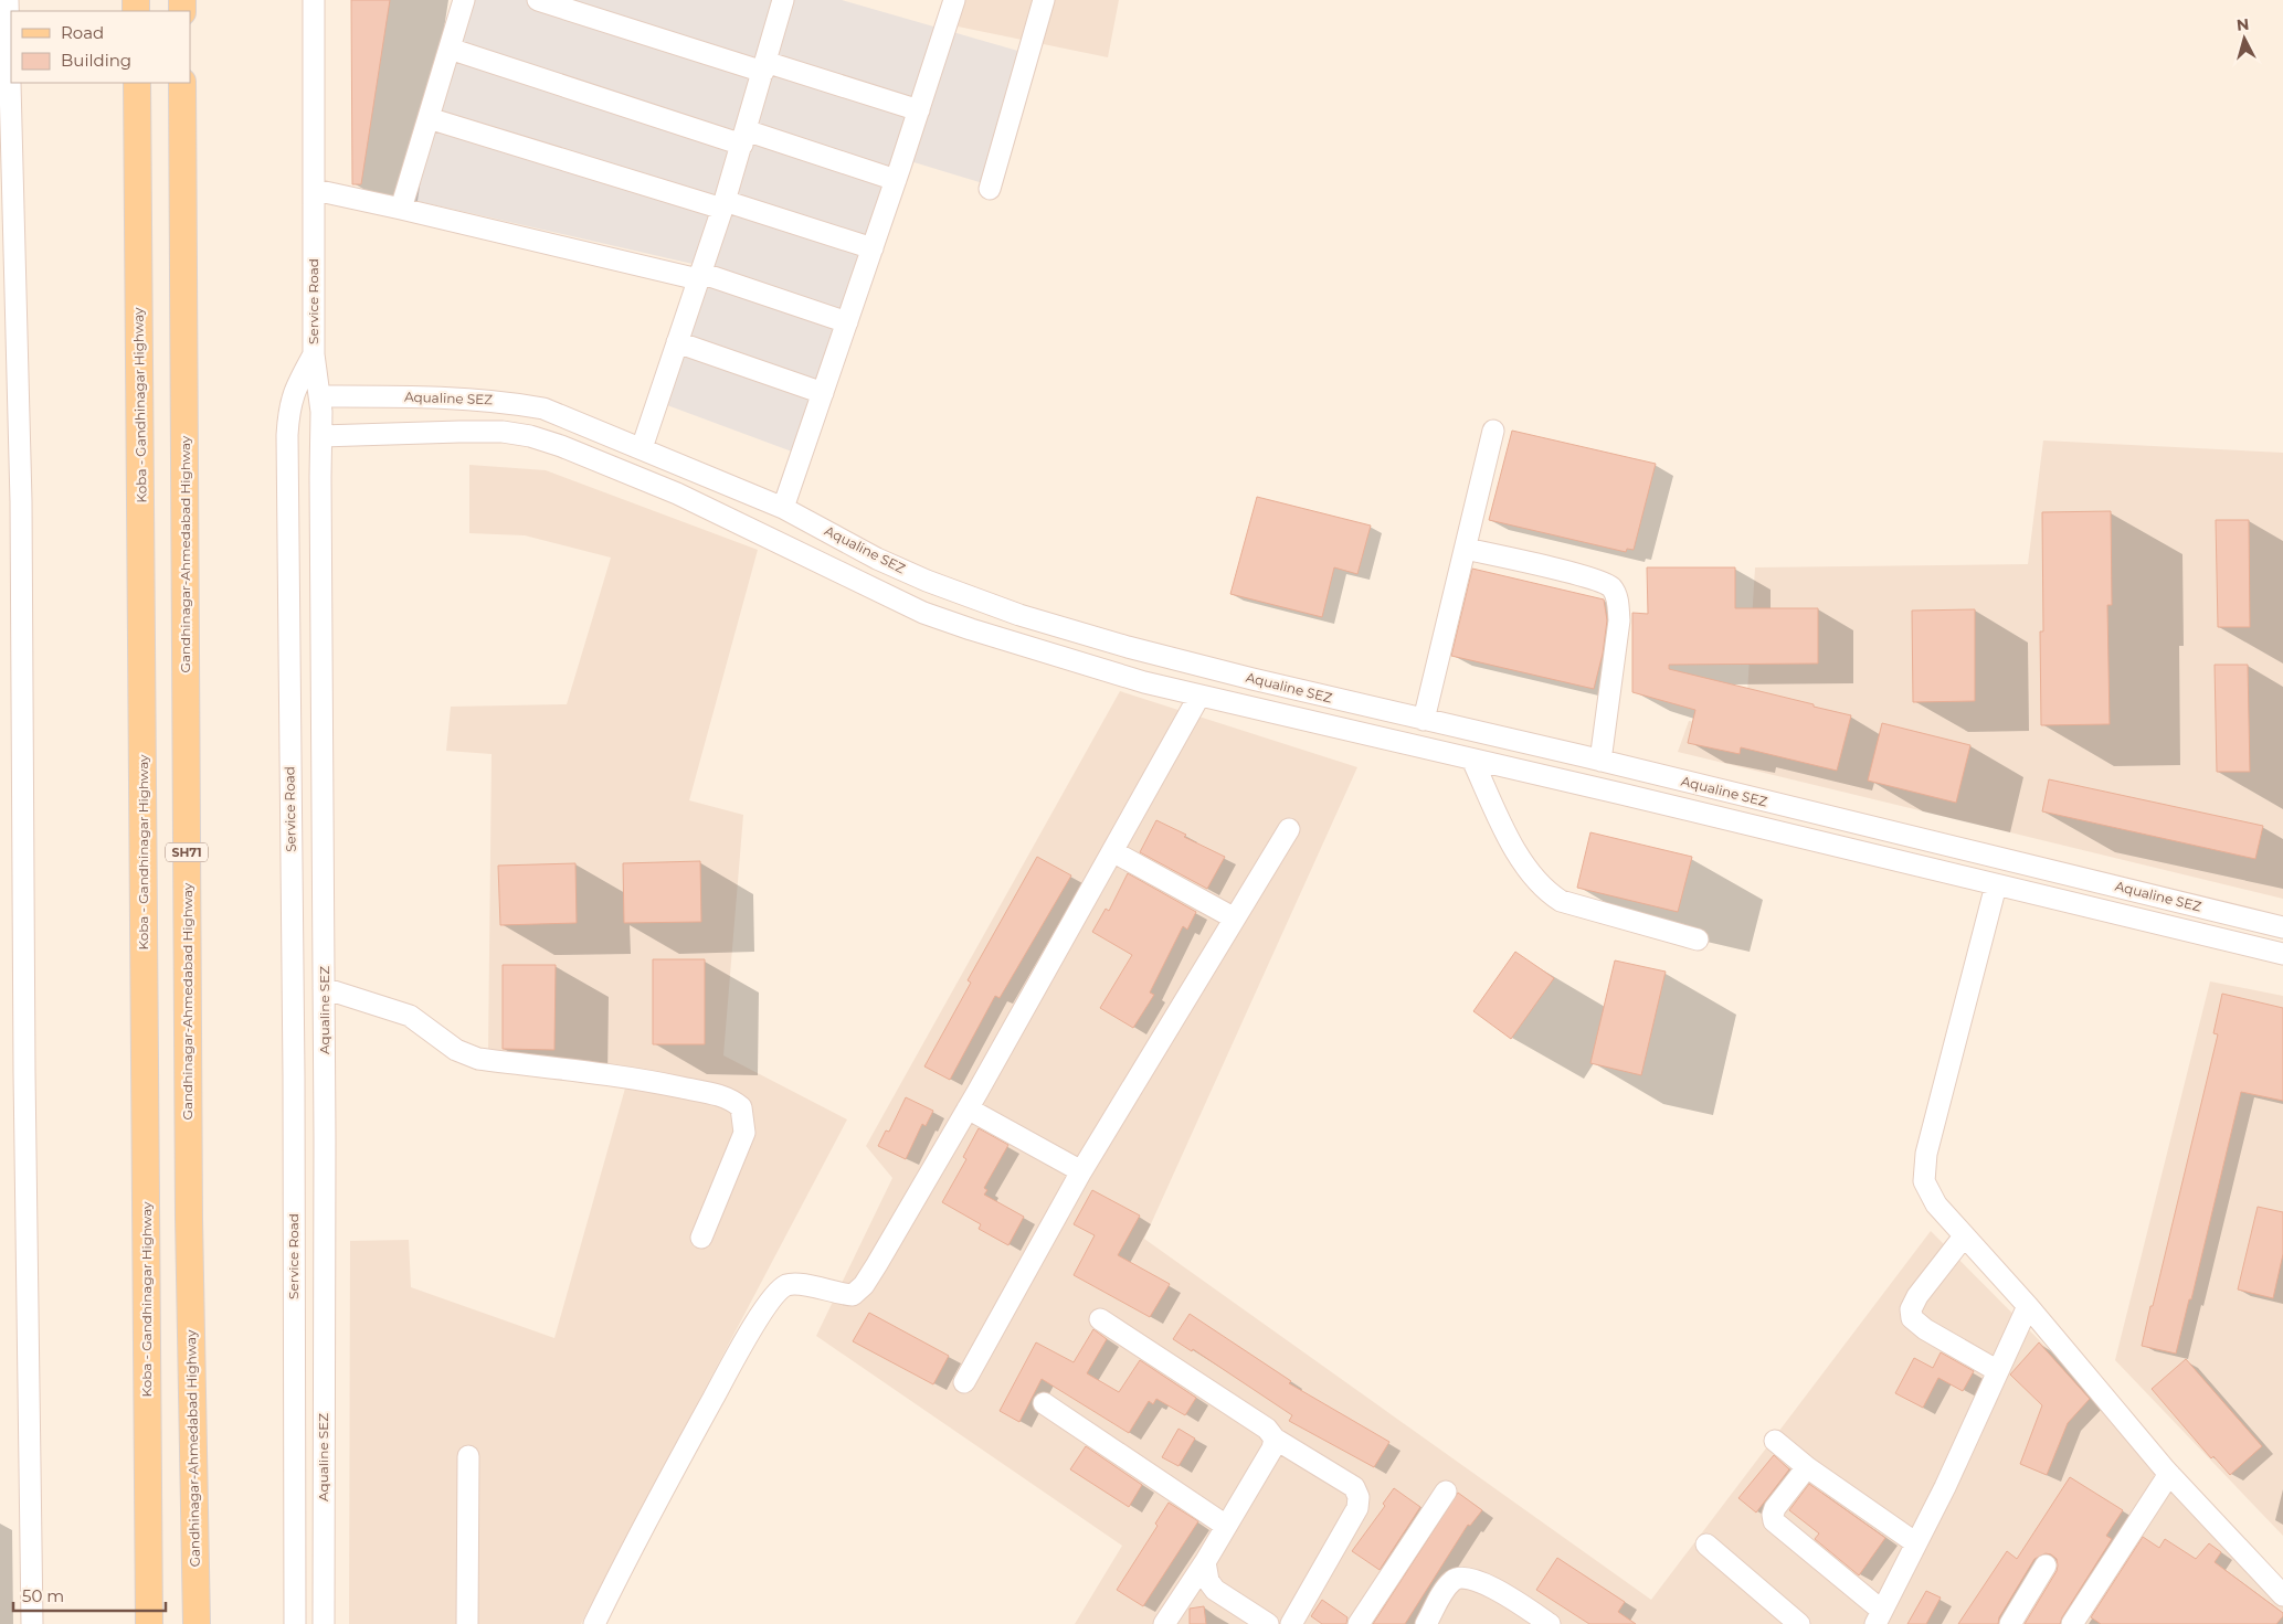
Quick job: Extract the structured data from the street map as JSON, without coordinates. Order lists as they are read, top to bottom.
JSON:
{
  "streets": {
    "main road": ["Koba - Gandhinagar Highway", "Gandhinagar-Ahmedabad Highway", "SH71"],
    "street": ["Service Road", "Aqualine SEZ"]
  },
  "crossings": [
    ["Service Road", "Aqualine SEZ"]
  ],
  "legend": ["Road", "Building"],
  "scale_bar": "50 m",
  "north": "top"
}
